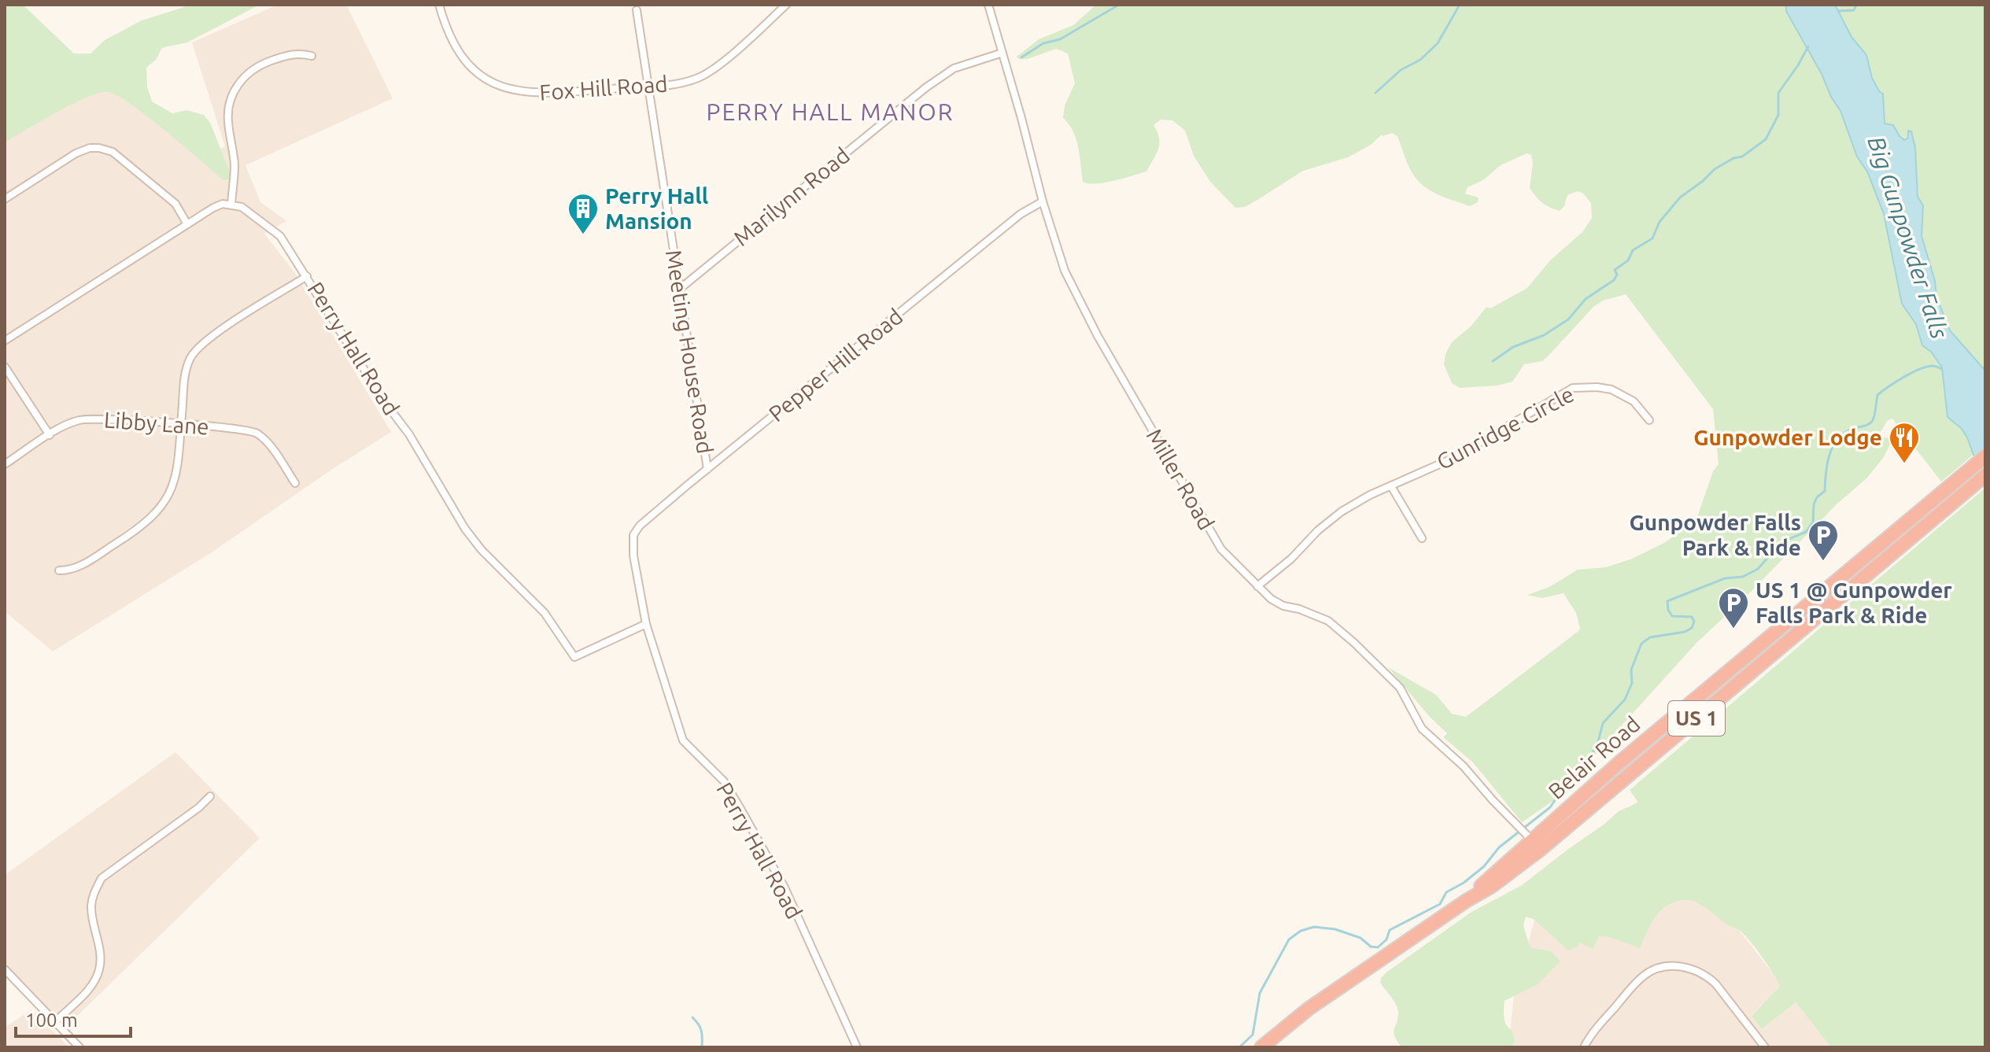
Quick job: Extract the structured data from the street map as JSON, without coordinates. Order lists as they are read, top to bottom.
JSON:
{
  "streets": {
    "highway": ["US 1", "Belair Road"],
    "street": [
      "Fox Hill Road",
      "Marilynn Road",
      "Perry Hall Road",
      "Meeting House Road",
      "Pepper Hill Road",
      "Libby Lane",
      "Gunridge Circle",
      "Miller Road"
    ]
  },
  "crossings": [
    ["Fox Hill Road", "Meeting House Road"],
    ["Marilynn Road", "Meeting House Road"],
    ["Marilynn Road", "Miller Road"],
    ["Perry Hall Road", "Pepper Hill Road"],
    ["Meeting House Road", "Pepper Hill Road"],
    ["Pepper Hill Road", "Miller Road"],
    ["Gunridge Circle", "Miller Road"],
    ["Miller Road", "Belair Road"]
  ],
  "districts": ["PERRY HALL MANOR"],
  "water": ["Big Gunpowder Falls"],
  "places": {
    "building": ["Perry Hall Mansion"],
    "restaurant": ["Gunpowder Lodge"],
    "parking": ["Gunpowder Falls Park & Ride", "US 1 @ Gunpowder Falls Park & Ride"]
  },
  "scale_bar": "100 m"
}
